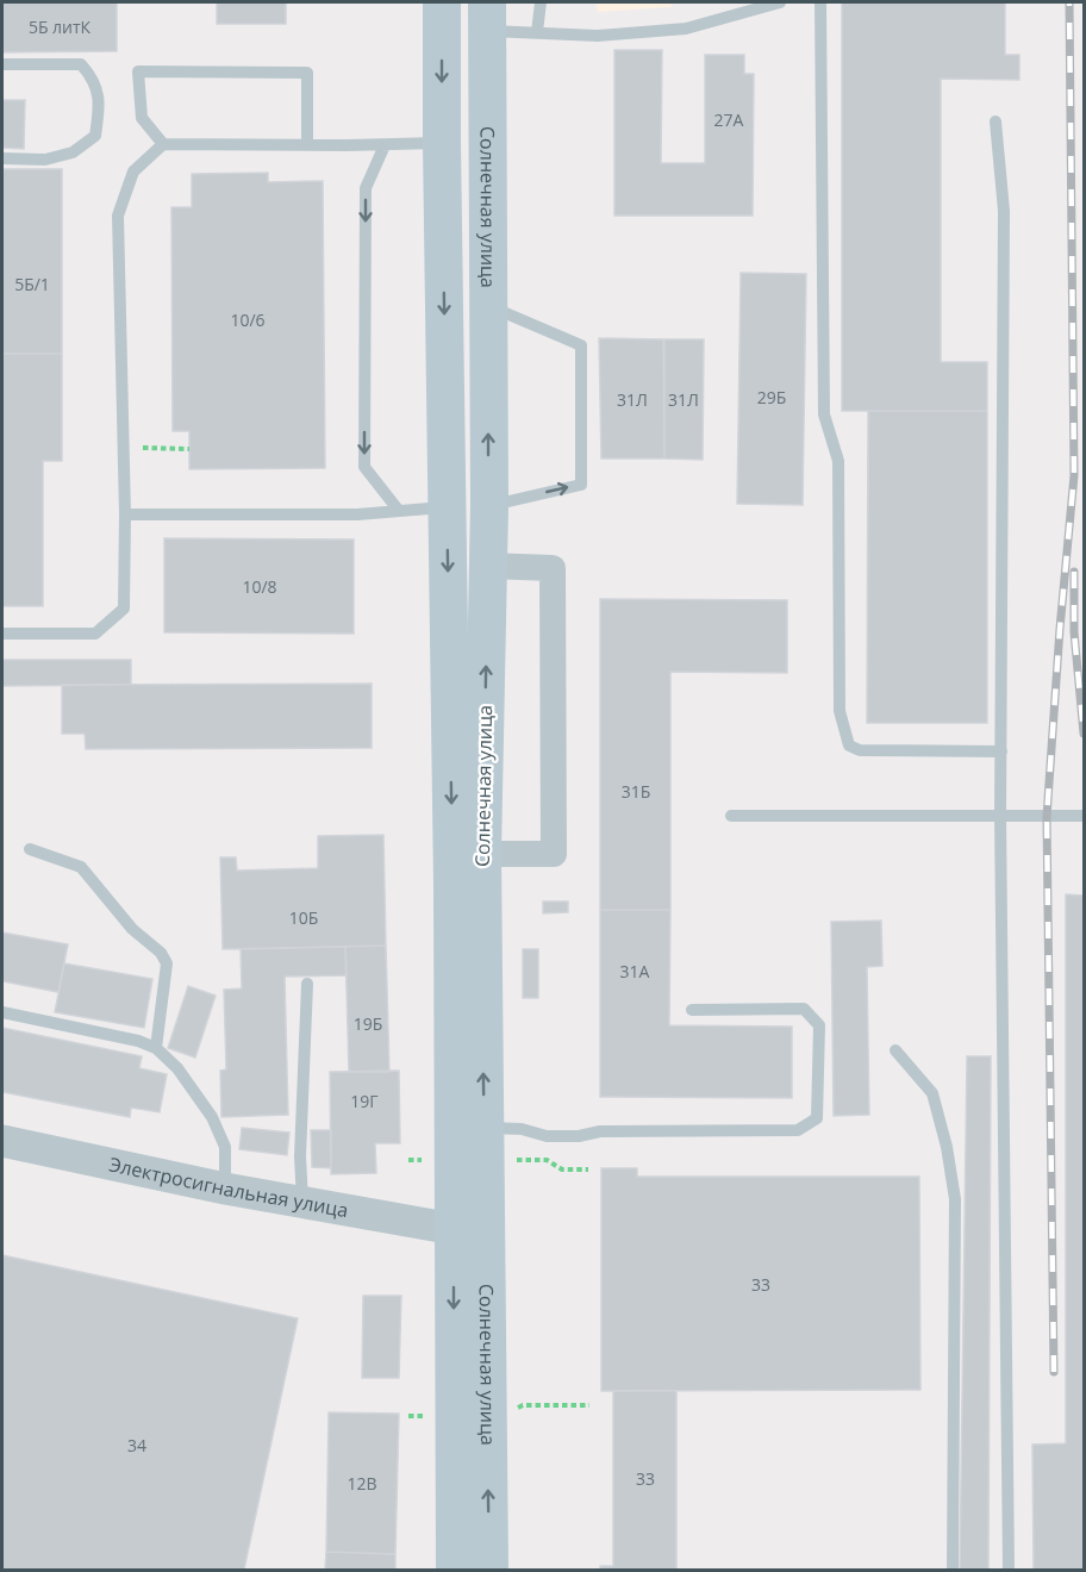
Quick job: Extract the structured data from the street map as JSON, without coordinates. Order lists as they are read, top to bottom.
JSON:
{
  "streets": {
    "main road": ["Солнечная улица"],
    "street": ["Электросигнальная улица"]
  },
  "crossings": [
    ["Солнечная улица", "Электросигнальная улица"]
  ],
  "house_numbers": [
    "5Б литК",
    "27А",
    "5Б/1",
    "10/6",
    "29Б",
    "31Л",
    "31Л",
    "10/8",
    "31Б",
    "10Б",
    "31А",
    "19Б",
    "19Г",
    "33",
    "34",
    "33",
    "12В"
  ]
}
